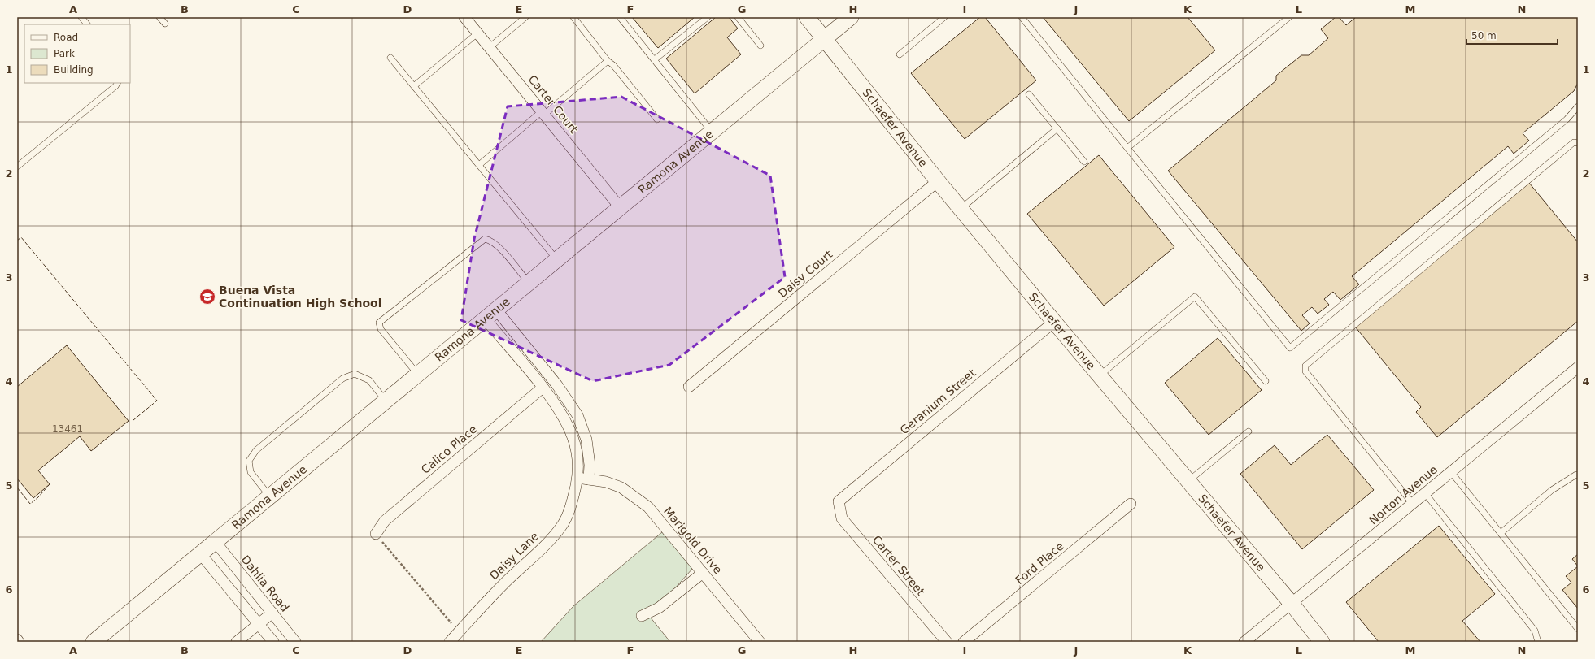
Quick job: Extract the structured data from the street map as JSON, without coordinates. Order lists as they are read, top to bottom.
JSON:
{
  "streets": {
    "main road": ["Schaefer Avenue", "Ramona Avenue"],
    "street": [
      "Carter Court",
      "Daisy Court",
      "Geranium Street",
      "Calico Place",
      "Norton Avenue",
      "Marigold Drive",
      "Daisy Lane",
      "Ford Place",
      "Carter Street",
      "Dahlia Road"
    ]
  },
  "crossings": [
    ["Carter Court", "Ramona Avenue"],
    ["Schaefer Avenue", "Ramona Avenue"],
    ["Schaefer Avenue", "Daisy Court"],
    ["Schaefer Avenue", "Geranium Street"],
    ["Schaefer Avenue", "Norton Avenue"],
    ["Ramona Avenue", "Dahlia Road"],
    ["Geranium Street", "Carter Street"],
    ["Marigold Drive", "Daisy Lane"]
  ],
  "places": {
    "school or university": ["Buena Vista Continuation High School"]
  },
  "house_numbers": ["13461"],
  "legend": ["Road", "Park", "Building"],
  "scale_bar": "50 m",
  "grid": {
    "columns": [
      "A",
      "B",
      "C",
      "D",
      "E",
      "F",
      "G",
      "H",
      "I",
      "J",
      "K",
      "L",
      "M",
      "N"
    ],
    "rows": [
      "1",
      "2",
      "3",
      "4",
      "5",
      "6"
    ]
  }
}
